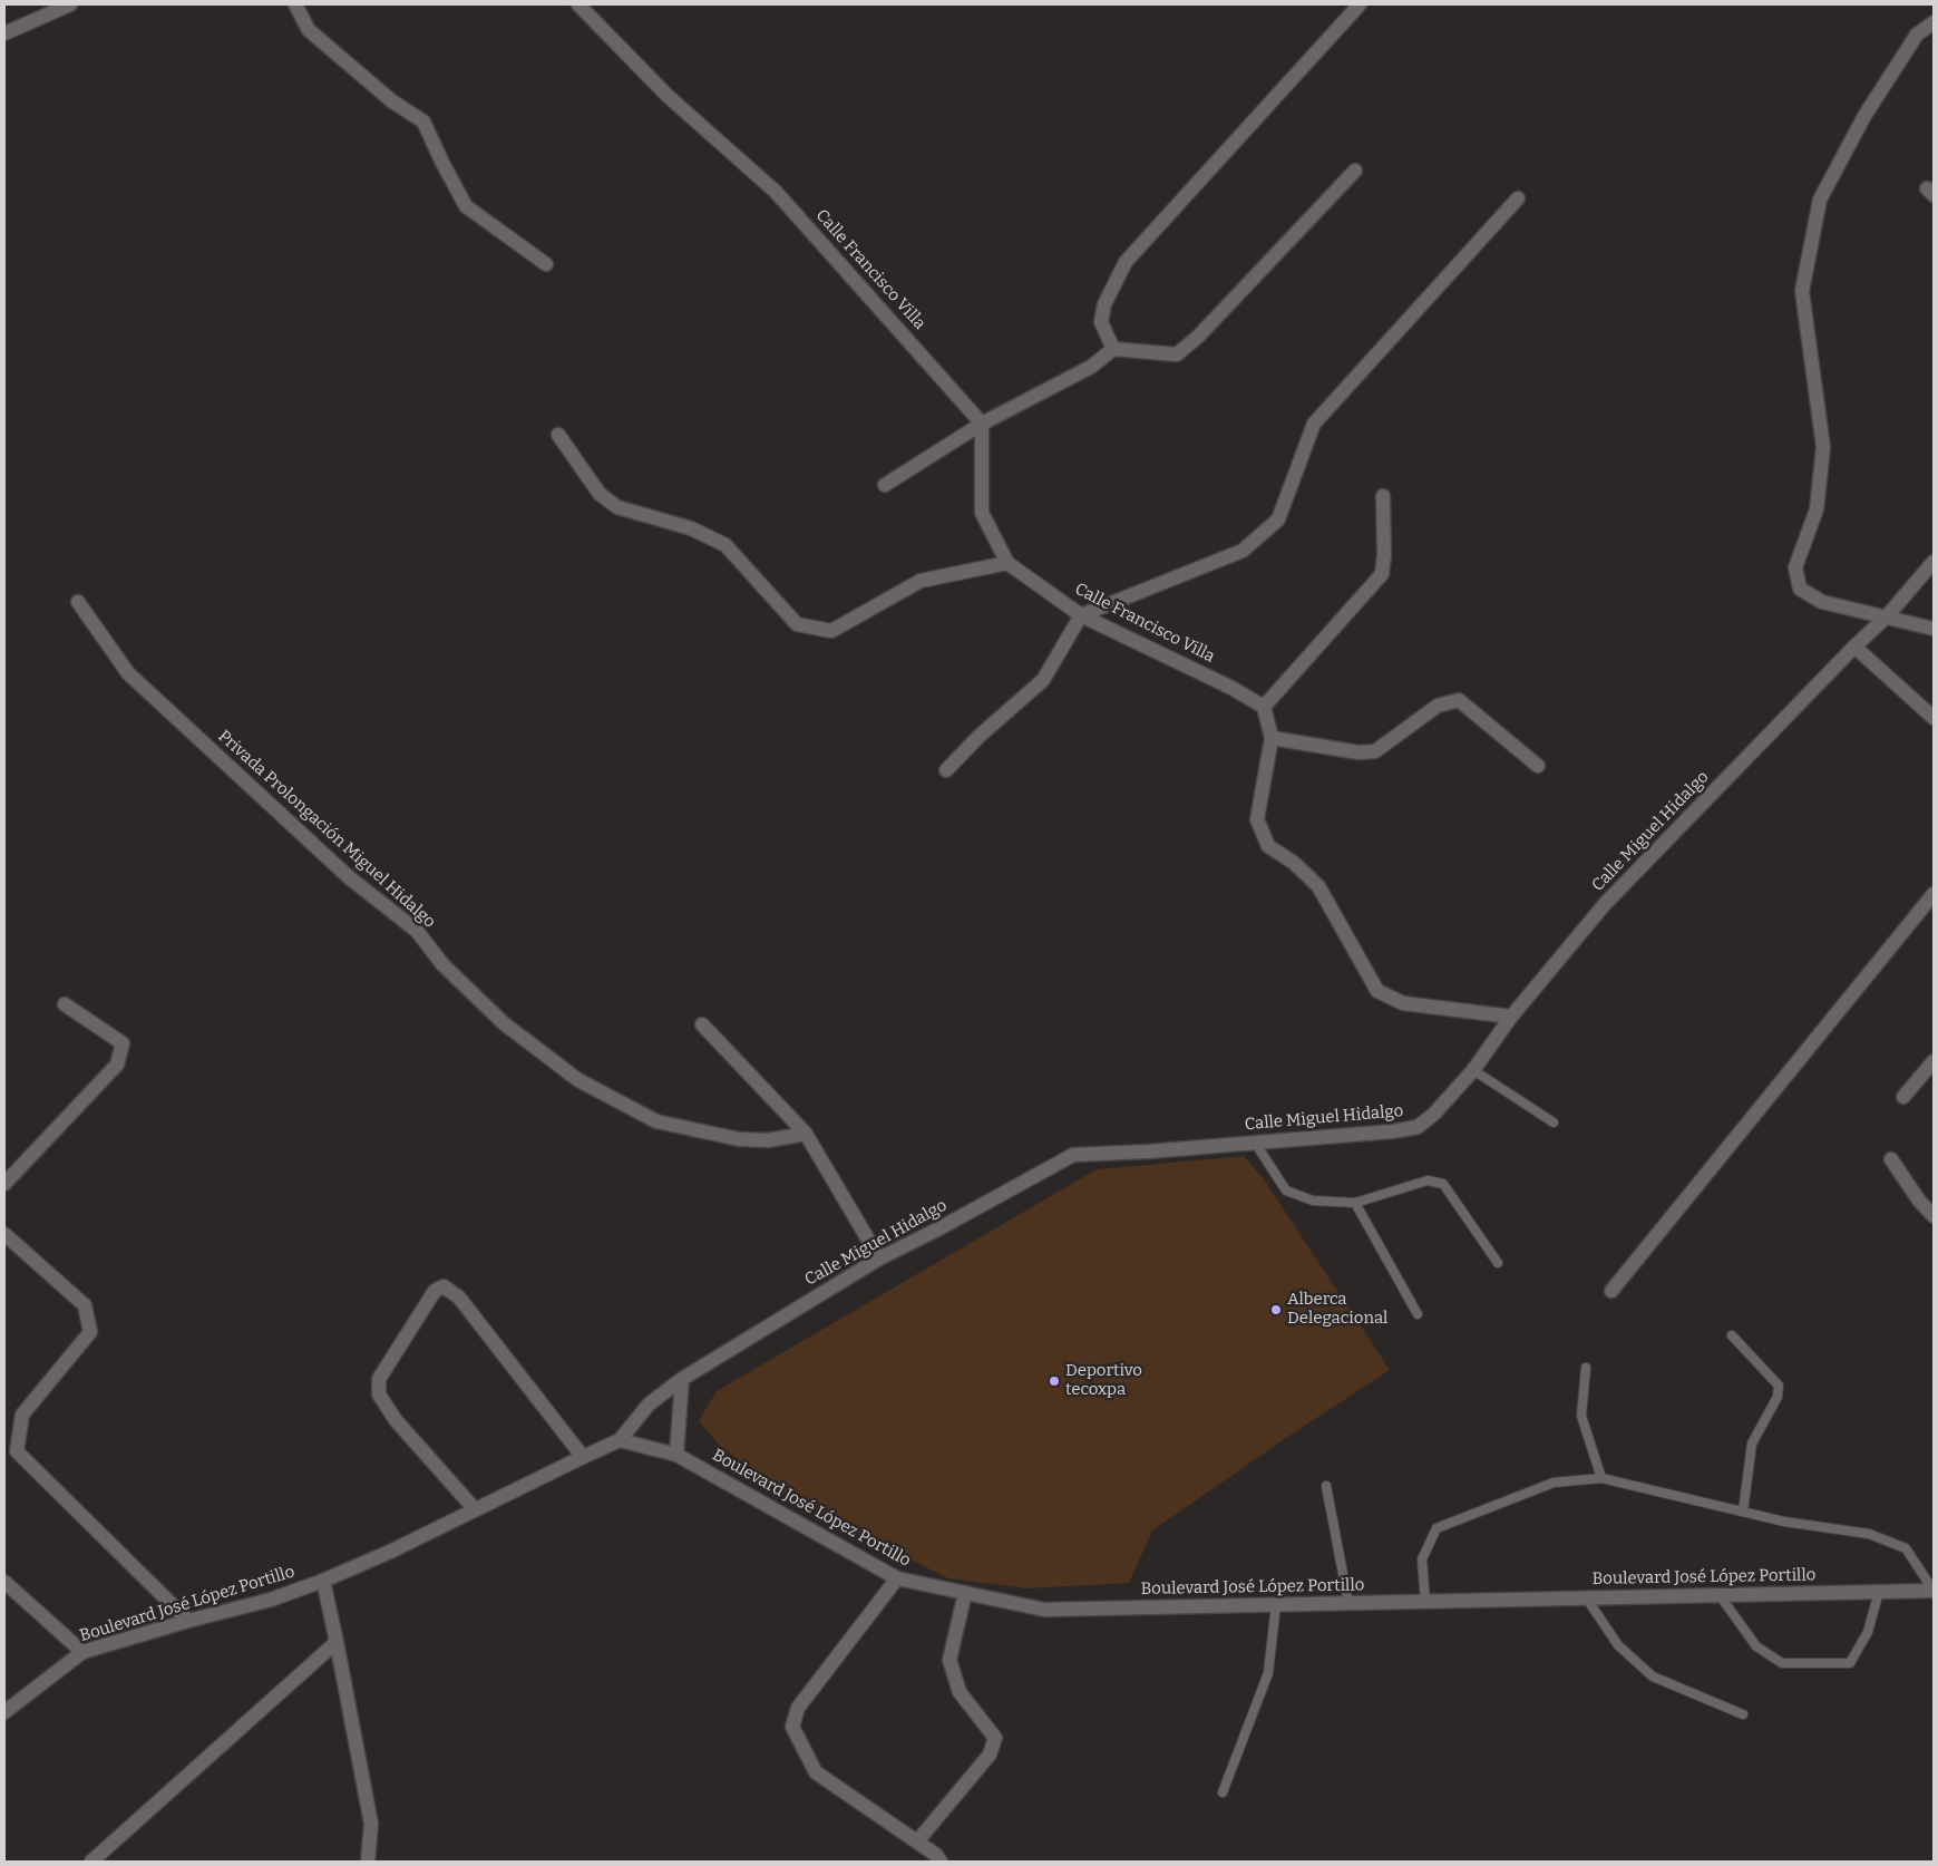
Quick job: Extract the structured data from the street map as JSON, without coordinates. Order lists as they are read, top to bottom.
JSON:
{
  "streets": {
    "street": [
      "Calle Francisco Villa",
      "Privada Prolongación Miguel Hidalgo",
      "Calle Miguel Hidalgo",
      "Boulevard José López Portillo"
    ]
  },
  "crossings": [
    ["Calle Miguel Hidalgo", "Boulevard José López Portillo"]
  ],
  "places": ["Alberca Delegacional", "Deportivo tecoxpa"]
}
